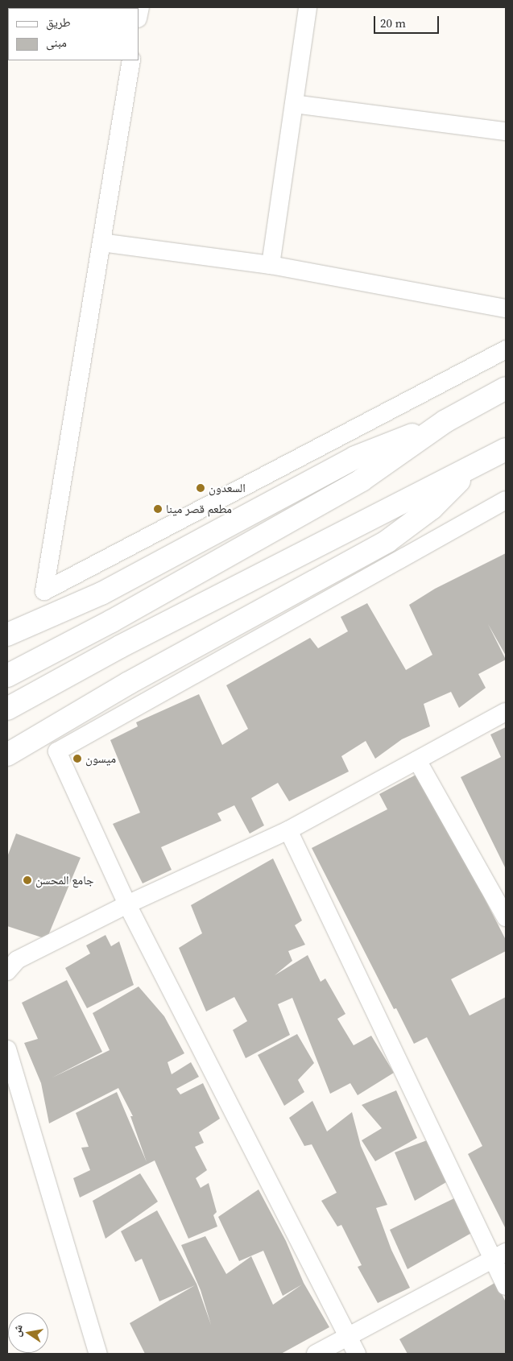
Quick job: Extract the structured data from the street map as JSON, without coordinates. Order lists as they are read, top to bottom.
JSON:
{
  "places": [
    "السعدون",
    "مطعم قصر مينا",
    "ميسون",
    "جامع المحسن"
  ],
  "legend": ["طريق", "مبنى"],
  "scale_bar": "20 m",
  "north": "left"
}
